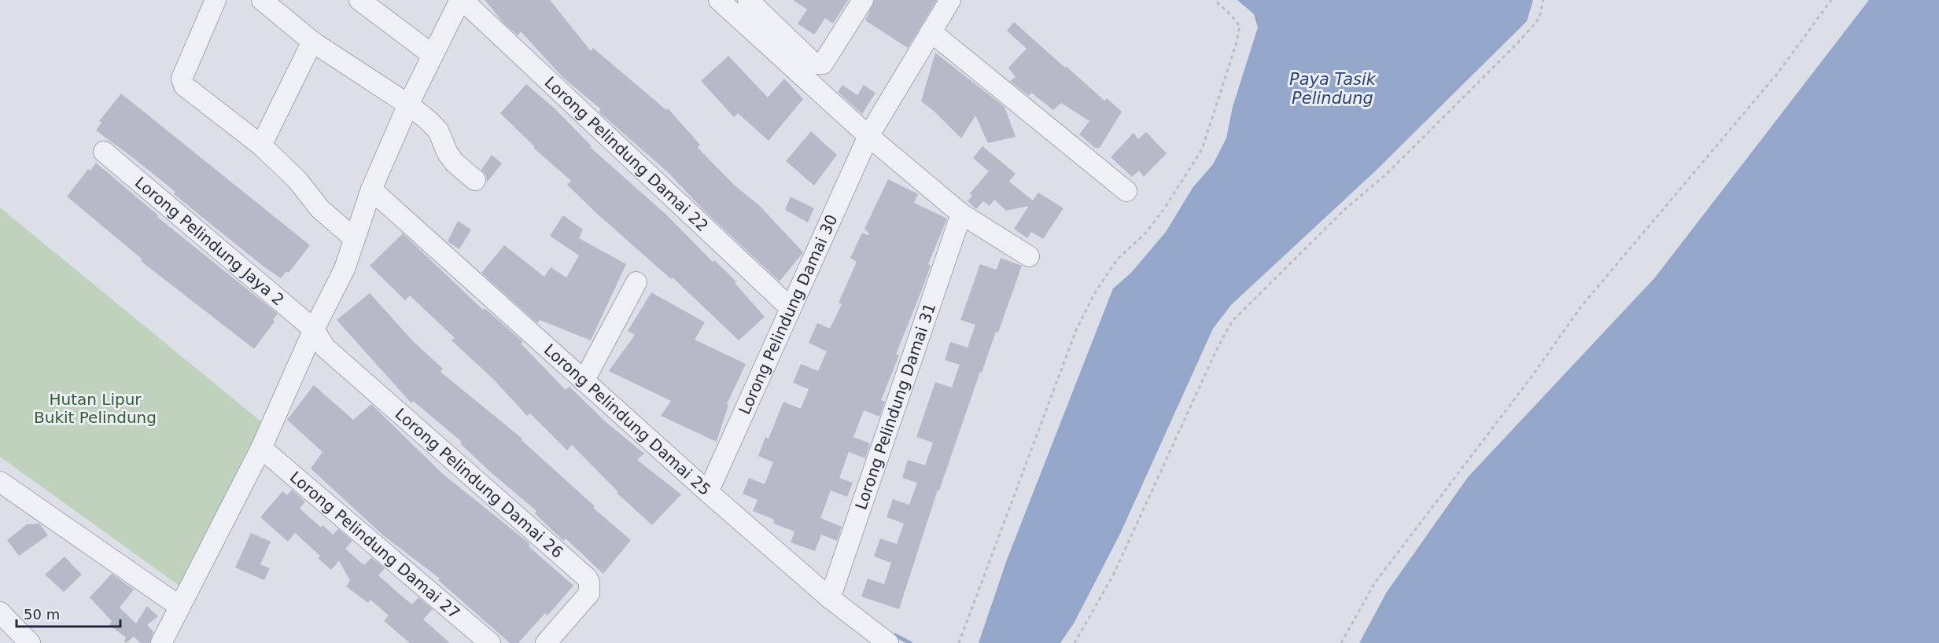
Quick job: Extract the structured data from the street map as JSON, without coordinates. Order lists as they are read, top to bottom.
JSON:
{
  "streets": {
    "street": [
      "Lorong Pelindung Damai 22",
      "Lorong Pelindung Jaya 2",
      "Lorong Pelindung Damai 30",
      "Lorong Pelindung Damai 31",
      "Lorong Pelindung Damai 25",
      "Lorong Pelindung Damai 26",
      "Lorong Pelindung Damai 27"
    ]
  },
  "crossings": [
    ["Lorong Pelindung Damai 22", "Lorong Pelindung Damai 30"],
    ["Lorong Pelindung Jaya 2", "Lorong Pelindung Damai 26"],
    ["Lorong Pelindung Damai 30", "Lorong Pelindung Damai 25"],
    ["Lorong Pelindung Damai 31", "Lorong Pelindung Damai 25"]
  ],
  "water": ["Paya Tasik Pelindung"],
  "parks": ["Hutan Lipur Bukit Pelindung"],
  "scale_bar": "50 m"
}
